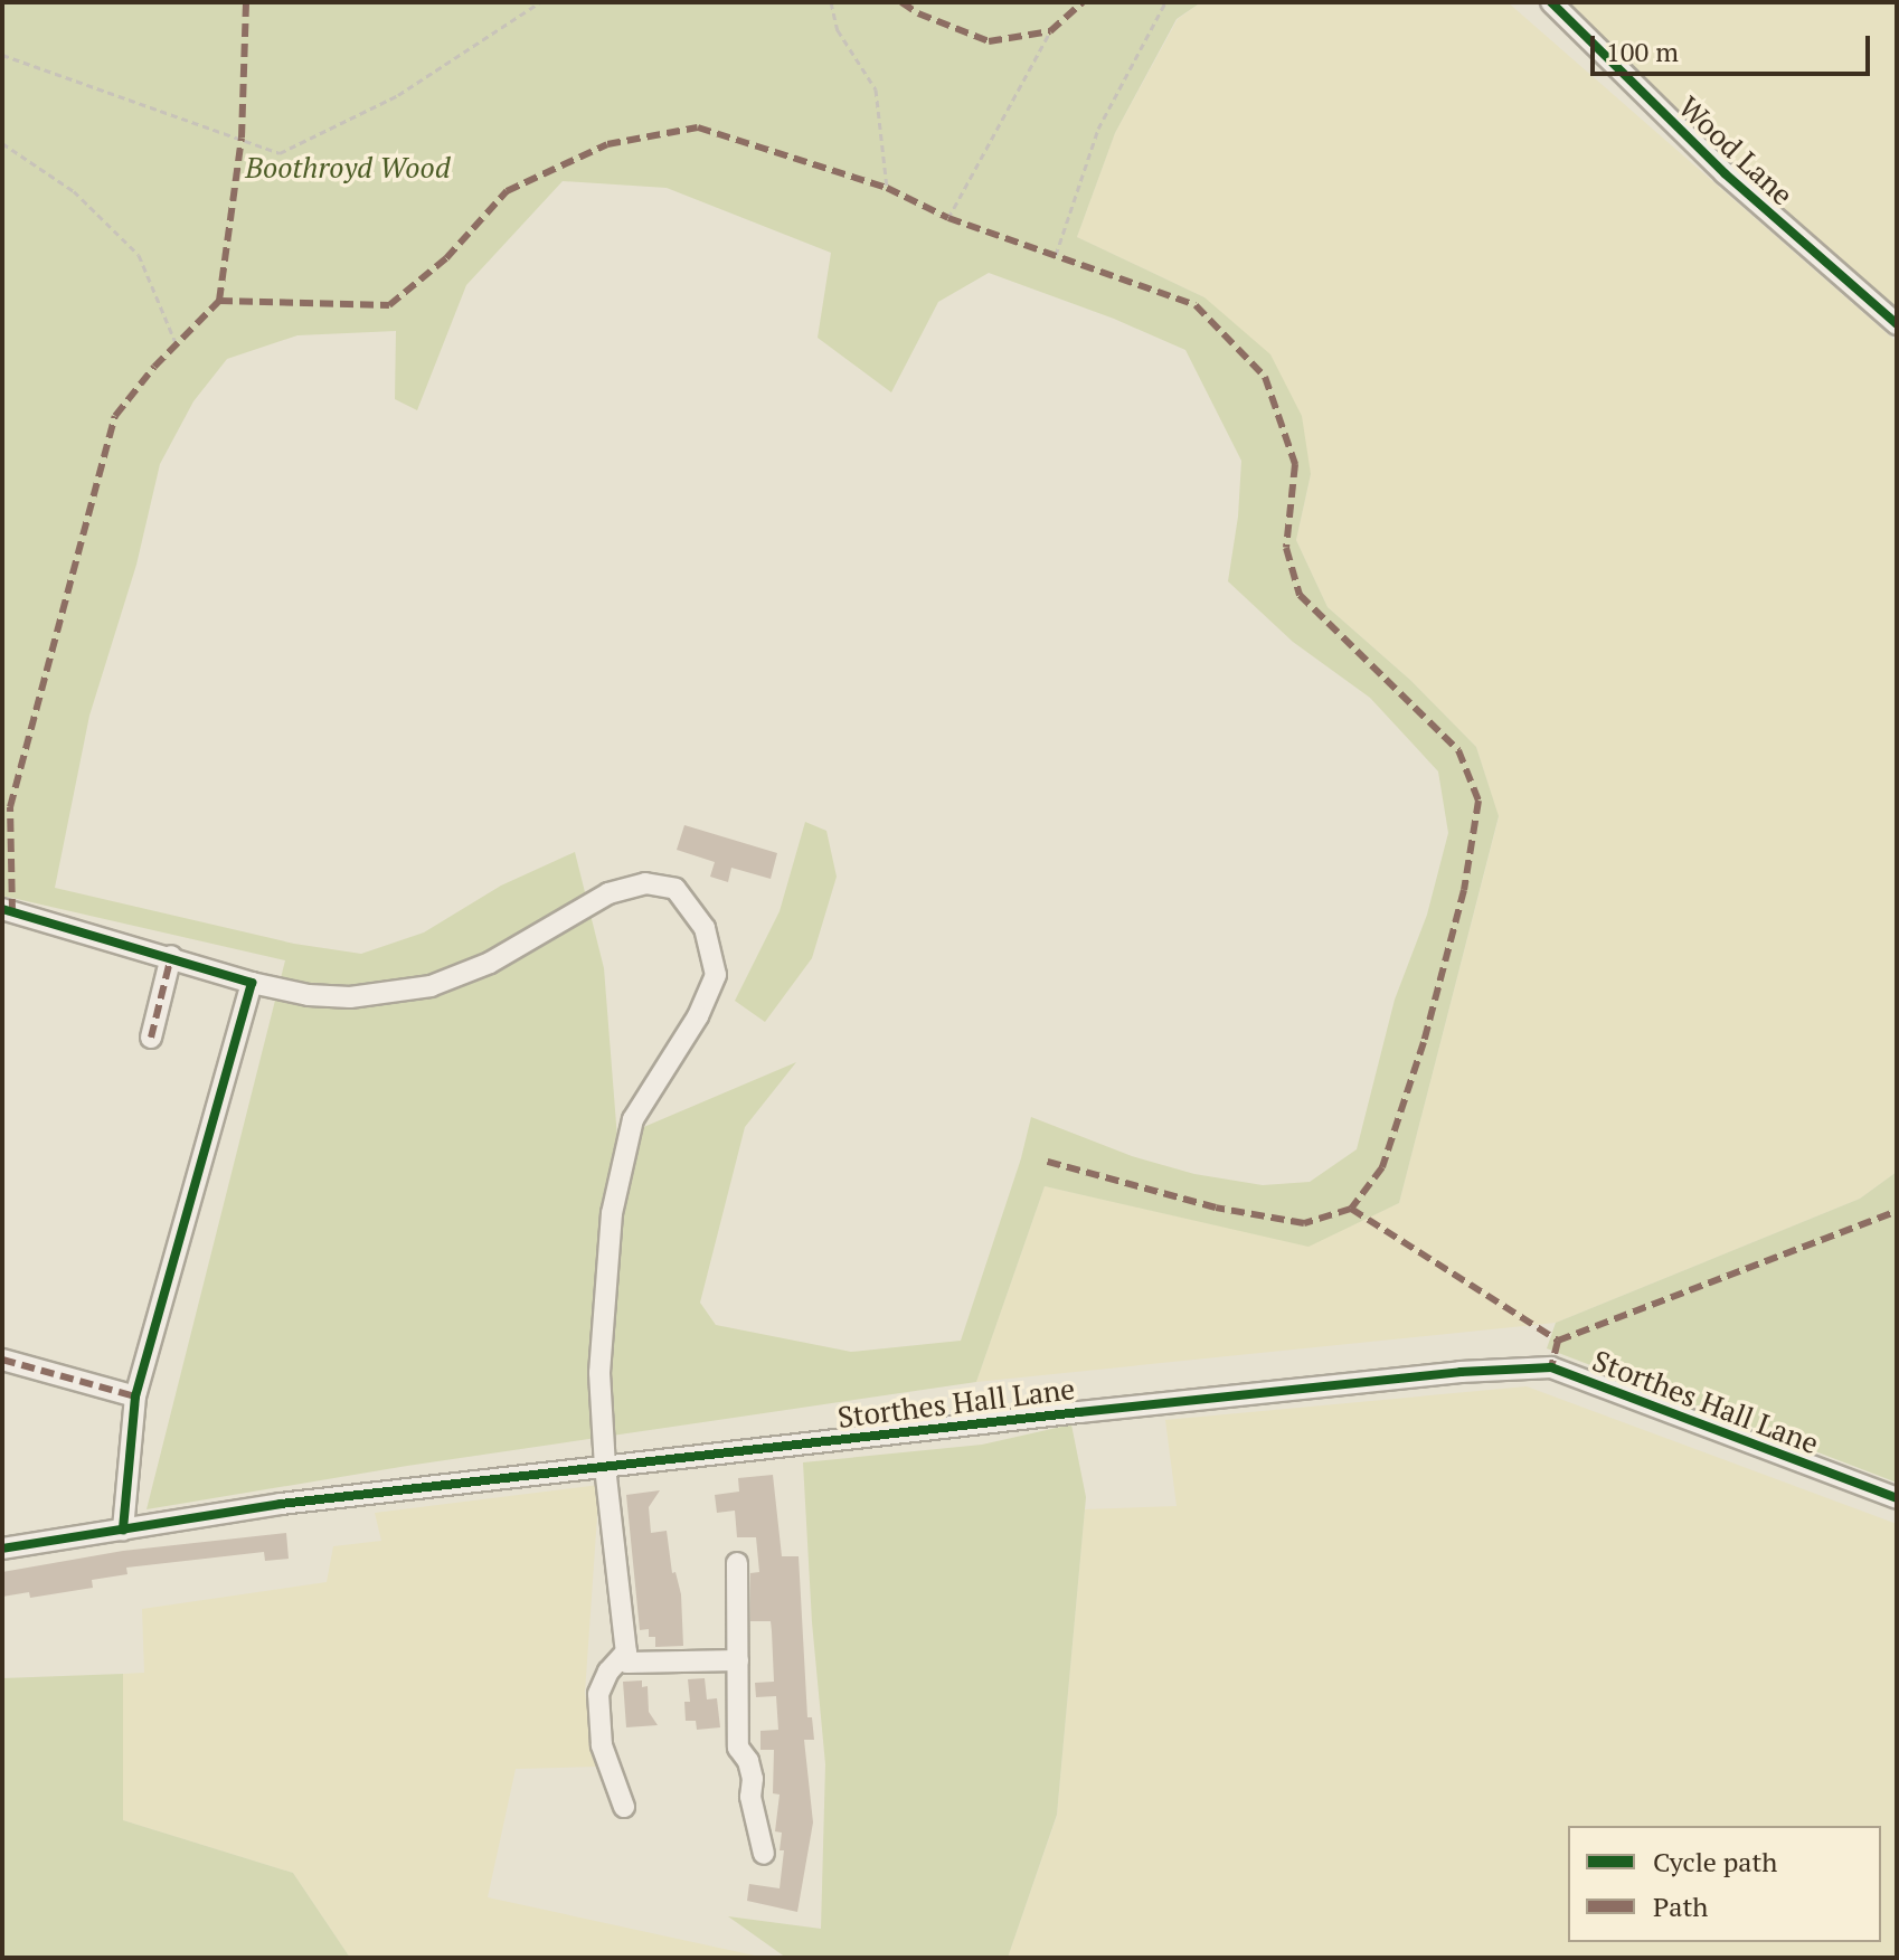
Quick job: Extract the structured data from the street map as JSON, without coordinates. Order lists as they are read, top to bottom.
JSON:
{
  "streets": {
    "street": ["Wood Lane", "Storthes Hall Lane"]
  },
  "parks": ["Boothroyd Wood"],
  "legend": ["Cycle path", "Path"],
  "scale_bar": "100 m"
}
